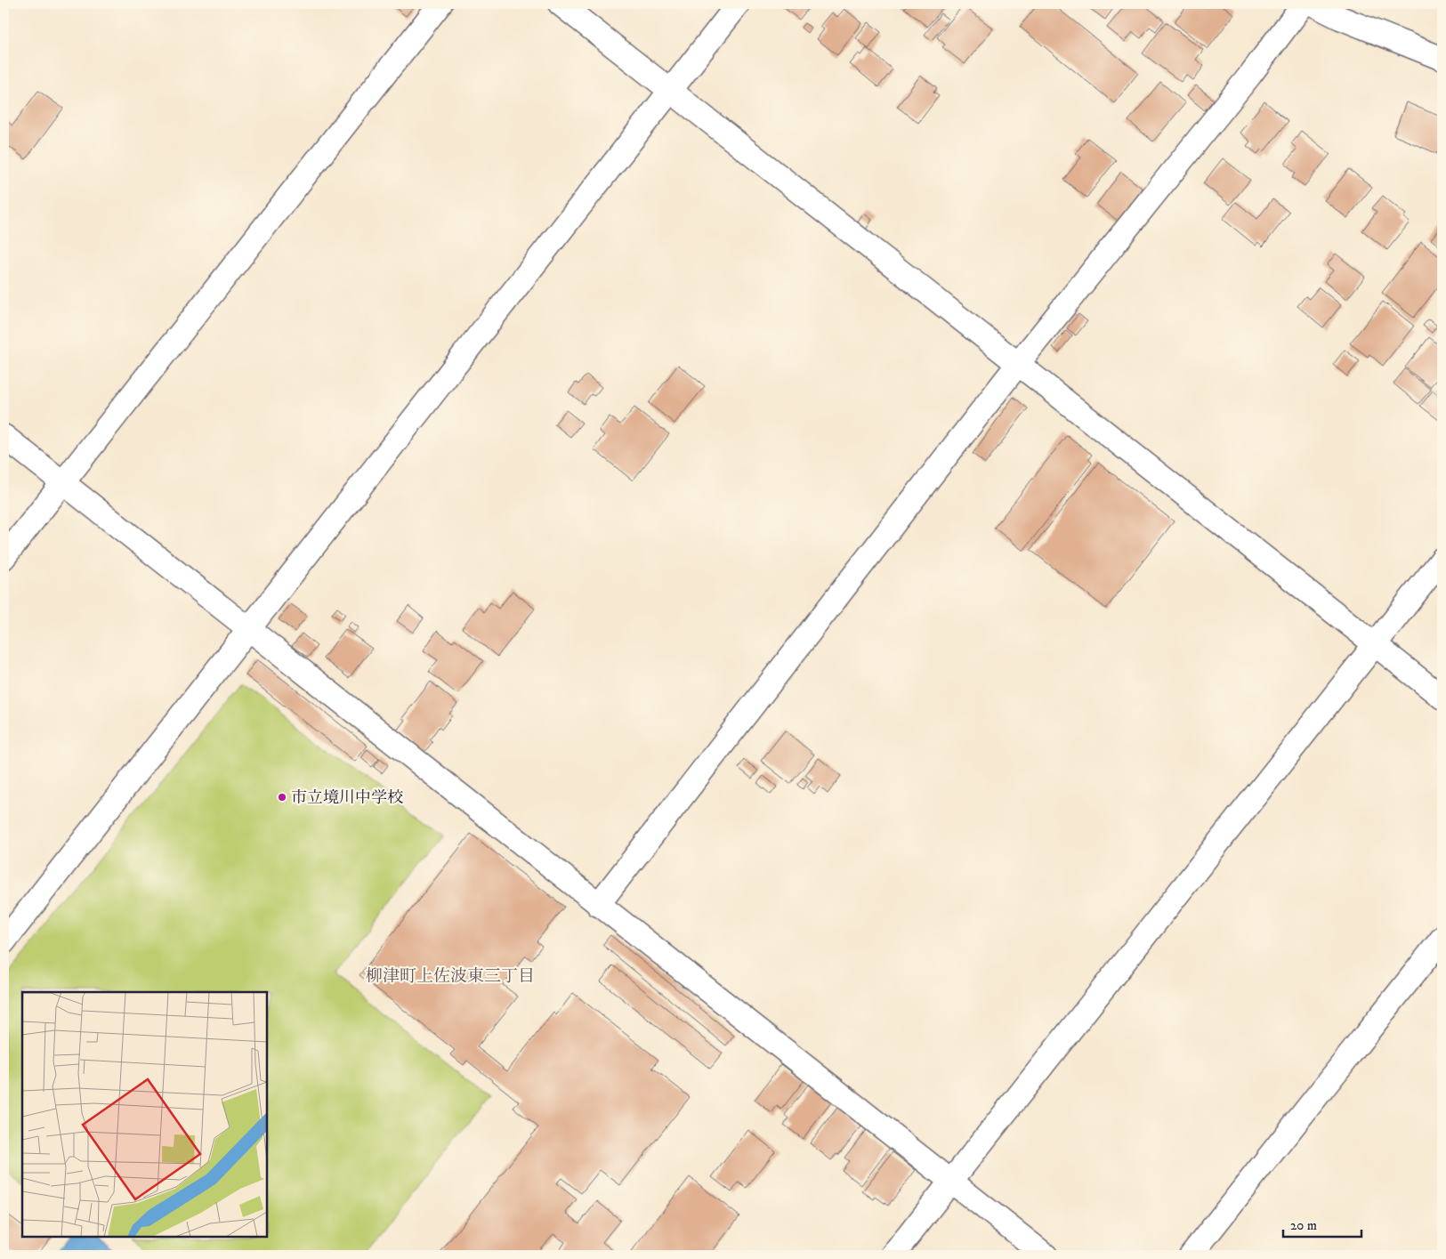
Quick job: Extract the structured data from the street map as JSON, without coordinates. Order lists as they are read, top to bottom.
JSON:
{
  "districts": ["柳津町上佐波東三丁目"],
  "places": ["市立境川中学校"],
  "scale_bar": "20 m"
}
